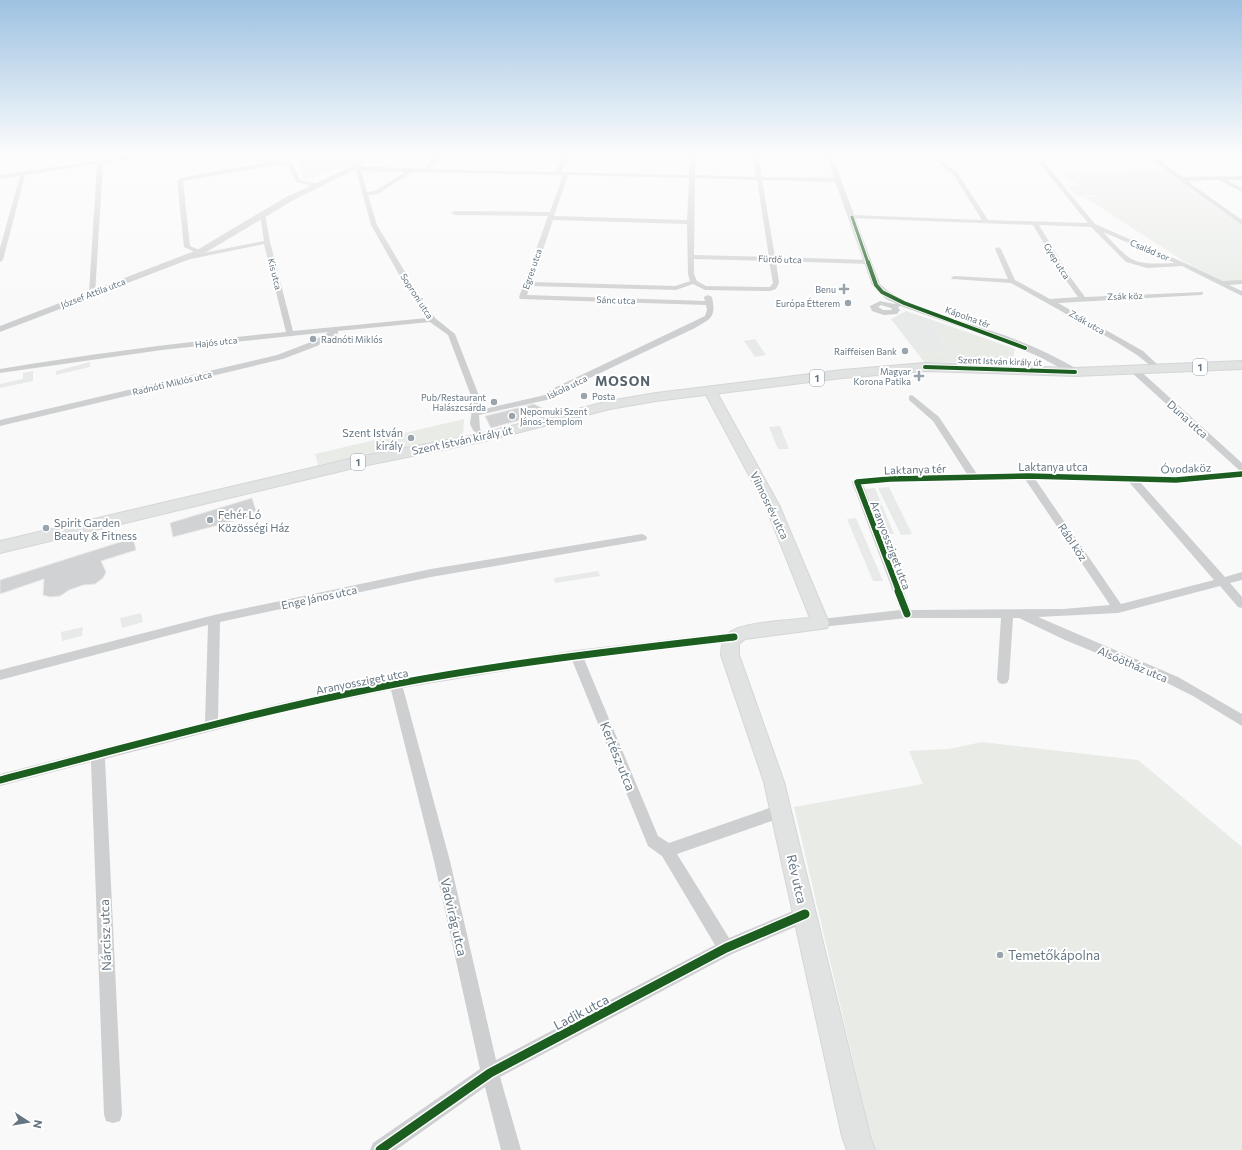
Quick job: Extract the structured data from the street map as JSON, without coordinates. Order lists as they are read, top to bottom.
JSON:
{
  "streets": {
    "main road": [
      "Szent István király út",
      "1",
      "Vilmosrév utca",
      "Aranyossziget utca",
      "Rév utca"
    ],
    "street": [
      "Család sor",
      "Fürdő utca",
      "Gyep utca",
      "Egres utca",
      "Kis utca",
      "József Attila utca",
      "Soproni utca",
      "Zsák köz",
      "Sánc utca",
      "Kápolna tér",
      "Zsák utca",
      "Hajós utca",
      "Radnóti Miklós utca",
      "Iskola utca",
      "Duna utca",
      "Laktanya utca",
      "Óvodaköz",
      "Laktanya tér",
      "Rábl köz",
      "Enge János utca",
      "Alsóötház utca",
      "Kertész utca",
      "Vadvirág utca",
      "Nárcisz utca",
      "Ladik utca"
    ]
  },
  "crossings": [
    ["Fürdő utca", "Kápolna tér"],
    ["Gyep utca", "Zsák köz"],
    ["Egres utca", "Sánc utca"],
    ["Kis utca", "József Attila utca"],
    ["Kis utca", "Hajós utca"],
    ["Soproni utca", "Hajós utca"],
    ["Soproni utca", "Szent István király út"],
    ["Soproni utca", "Iskola utca"],
    ["Zsák köz", "Zsák utca"],
    ["Sánc utca", "Iskola utca"],
    ["Kápolna tér", "Szent István király út"],
    ["Zsák utca", "Szent István király út"],
    ["Hajós utca", "Radnóti Miklós utca"],
    ["Szent István király út", "Duna utca"],
    ["Szent István király út", "Vilmosrév utca"],
    ["Laktanya utca", "Óvodaköz"],
    ["Laktanya utca", "Laktanya tér"],
    ["Laktanya utca", "Rábl köz"],
    ["Laktanya tér", "Aranyossziget utca"],
    ["Vilmosrév utca", "Aranyossziget utca"],
    ["Rábl köz", "Aranyossziget utca"],
    ["Aranyossziget utca", "Alsóötház utca"],
    ["Aranyossziget utca", "Kertész utca"],
    ["Aranyossziget utca", "Rév utca"],
    ["Aranyossziget utca", "Vadvirág utca"],
    ["Aranyossziget utca", "Nárcisz utca"],
    ["Kertész utca", "Ladik utca"],
    ["Rév utca", "Ladik utca"],
    ["Vadvirág utca", "Ladik utca"]
  ],
  "districts": ["MOSON"],
  "places": {
    "health": ["Benu", "Magyar Korona Patika"],
    "other": [
      "Európa Étterem",
      "Radnóti Miklós",
      "Raiffeisen Bank",
      "Posta",
      "Pub/Restaurant Halászcsárda",
      "Nepomuki Szent János-templom",
      "Szent István király",
      "Fehér Ló Közösségi Ház",
      "Spirit Garden Beauty & Fitness",
      "Temetőkápolna"
    ]
  },
  "north": "right"
}
